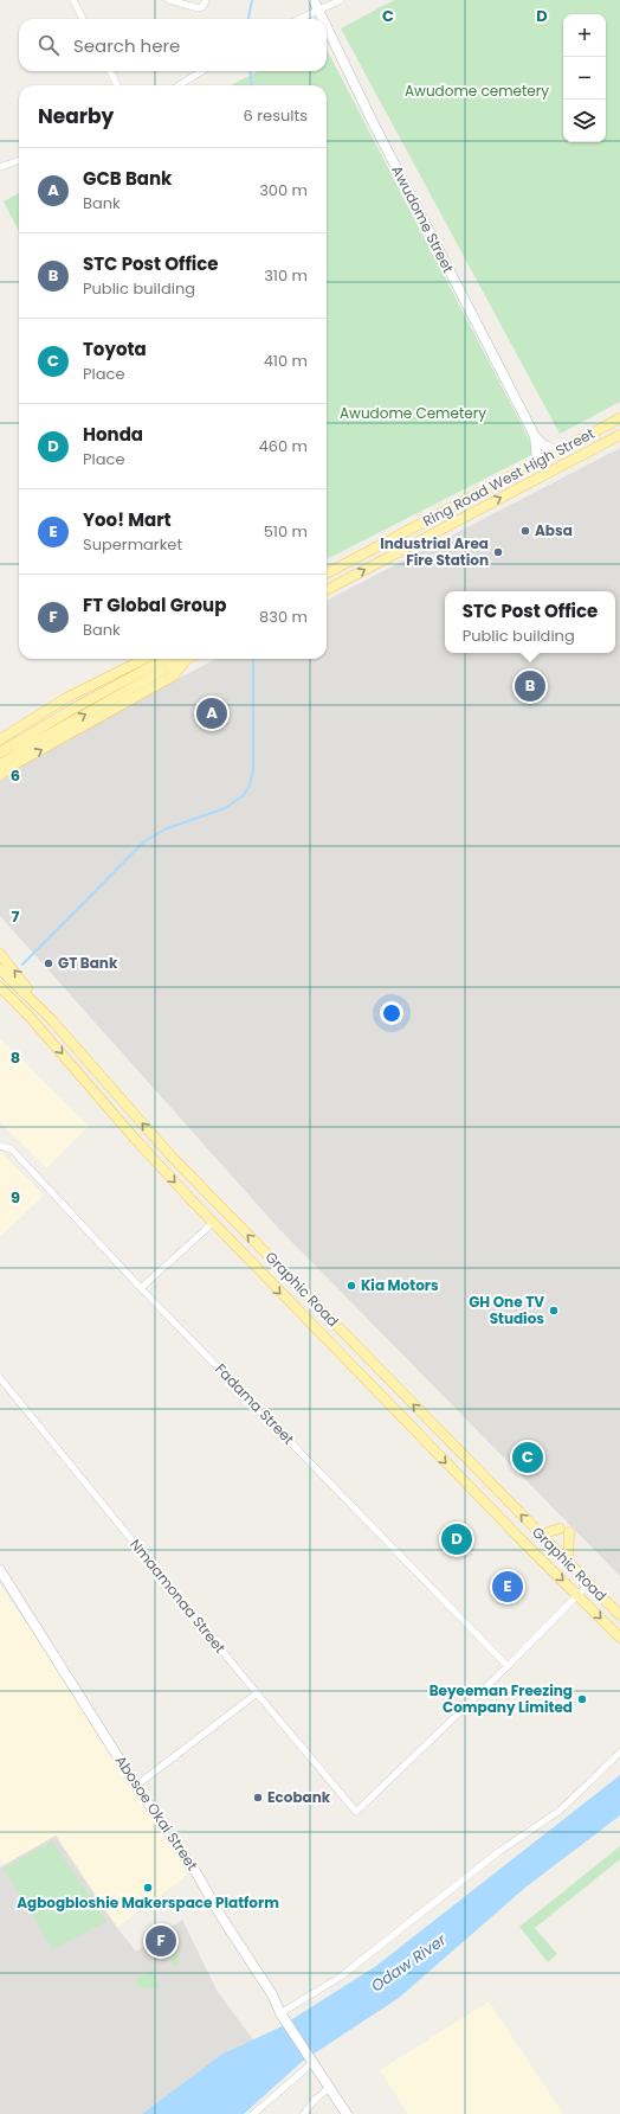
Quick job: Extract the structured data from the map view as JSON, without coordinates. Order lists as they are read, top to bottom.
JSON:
{
  "streets": {
    "main road": ["Ring Road West High Street", "Graphic Road"],
    "street": [
      "Awudome Street",
      "Fadama Street",
      "Nmaamonaa Street",
      "Abosoe Okai Street"
    ]
  },
  "crossings": [
    ["Awudome Street", "Ring Road West High Street"],
    ["Fadama Street", "Nmaamonaa Street"]
  ],
  "water": ["Odaw River"],
  "parks": ["Awudome cemetery", "Awudome Cemetery"],
  "places": [
    "Absa",
    "Industrial Area Fire Station",
    "GT Bank",
    "Kia Motors",
    "GH One TV Studios",
    "Beyeeman Freezing Company Limited",
    "Ecobank",
    "Agbogbloshie Makerspace Platform"
  ],
  "page": {
    "map_buttons": ["+", "−"],
    "search": "Search here",
    "heading": ["Nearby", "6 results"],
    "list": [
      {
        "mark": "A",
        "name": "GCB Bank",
        "note": "Bank",
        "value": "300 m"
      },
      {
        "mark": "B",
        "name": "STC Post Office",
        "note": "Public building",
        "value": "310 m"
      },
      {
        "mark": "C",
        "name": "Toyota",
        "note": "Place",
        "value": "410 m"
      },
      {
        "mark": "D",
        "name": "Honda",
        "note": "Place",
        "value": "460 m"
      },
      {
        "mark": "E",
        "name": "Yoo! Mart",
        "note": "Supermarket",
        "value": "510 m"
      },
      {
        "mark": "F",
        "name": "FT Global Group",
        "note": "Bank",
        "value": "830 m"
      }
    ],
    "popup": ["STC Post Office", "Public building"],
    "pins": [
      "B",
      "A",
      "C",
      "D",
      "E",
      "F"
    ]
  },
  "grid": {
    "columns": ["C", "D"],
    "rows": [
      "6",
      "7",
      "8",
      "9"
    ]
  }
}
